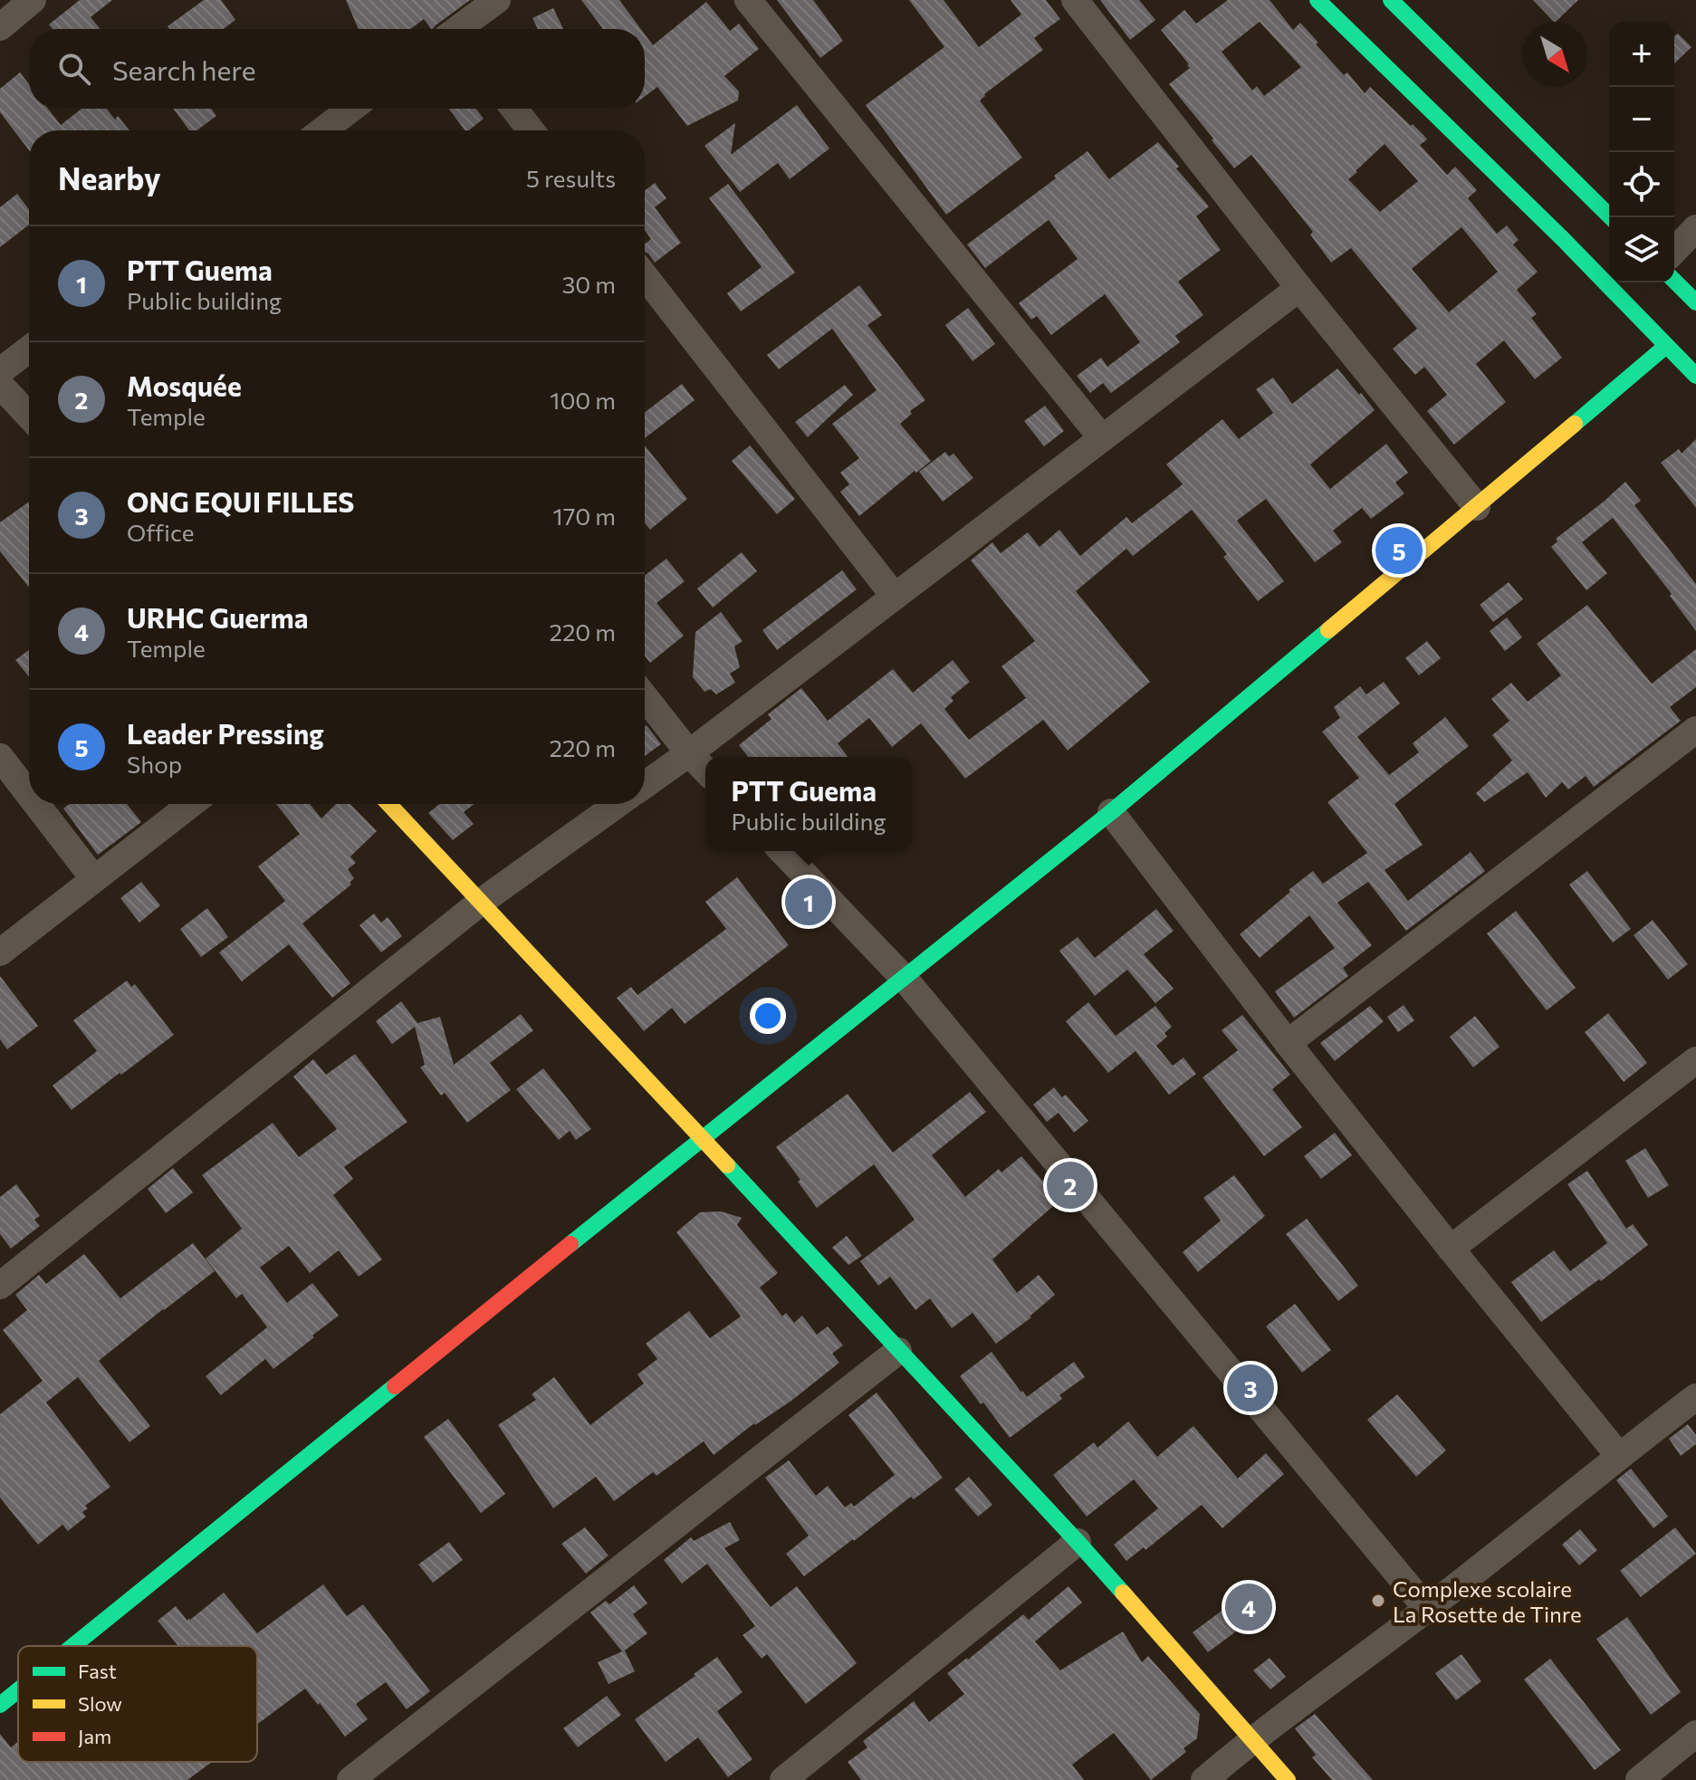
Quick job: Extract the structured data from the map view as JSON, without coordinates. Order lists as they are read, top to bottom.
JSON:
{
  "places": ["Complexe scolaire La Rosette de Tinre"],
  "legend": ["Fast", "Slow", "Jam"],
  "north": "bottom right",
  "page": {
    "map_buttons": ["+", "−"],
    "search": "Search here",
    "heading": ["Nearby", "5 results"],
    "list": [
      {
        "mark": "1",
        "name": "PTT Guema",
        "note": "Public building",
        "value": "30 m"
      },
      {
        "mark": "2",
        "name": "Mosquée",
        "note": "Temple",
        "value": "100 m"
      },
      {
        "mark": "3",
        "name": "ONG EQUI FILLES",
        "note": "Office",
        "value": "170 m"
      },
      {
        "mark": "4",
        "name": "URHC Guerma",
        "note": "Temple",
        "value": "220 m"
      },
      {
        "mark": "5",
        "name": "Leader Pressing",
        "note": "Shop",
        "value": "220 m"
      }
    ],
    "pins": [
      "5",
      "1",
      "2",
      "3",
      "4"
    ],
    "popup": ["PTT Guema", "Public building"]
  }
}
